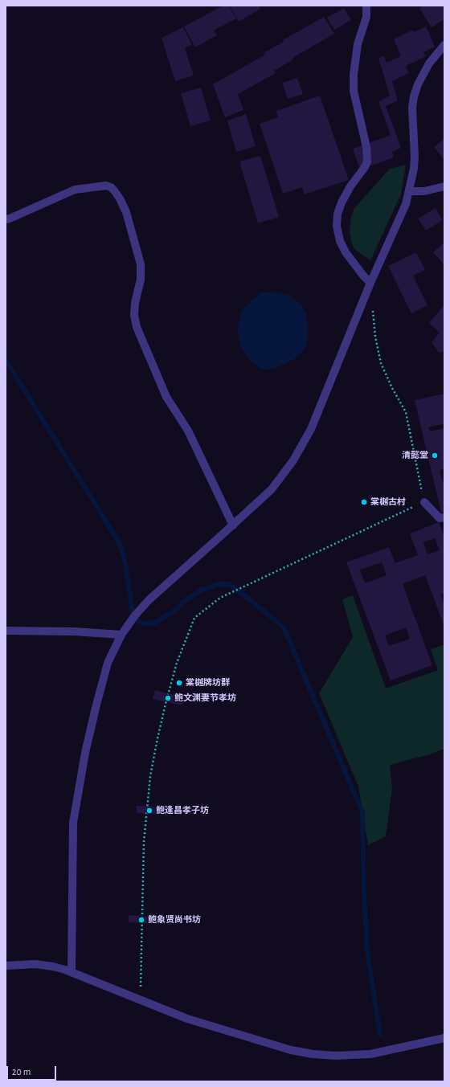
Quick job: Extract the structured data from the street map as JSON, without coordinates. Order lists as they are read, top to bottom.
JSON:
{
  "places": [
    "清懿堂",
    "棠樾古村",
    "棠樾牌坊群",
    "鲍文渊妻节孝坊",
    "鲍逢昌孝子坊",
    "鲍象贤尚书坊"
  ],
  "scale_bar": "20 m"
}
